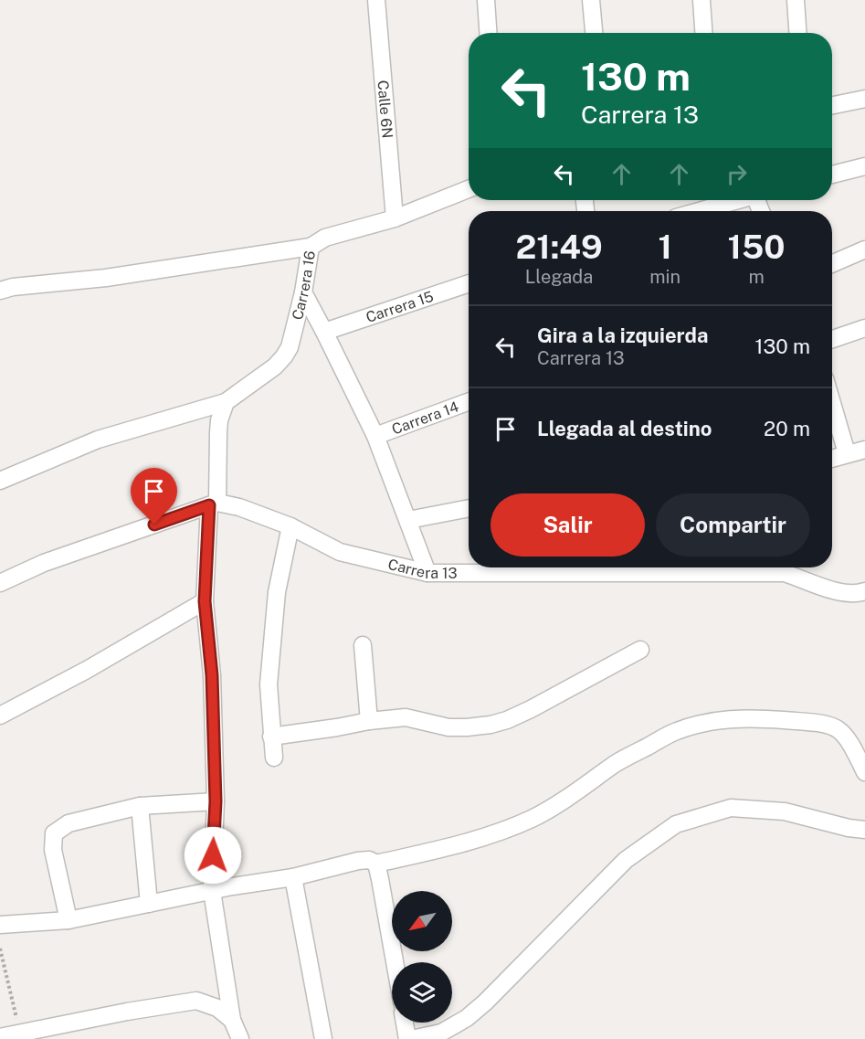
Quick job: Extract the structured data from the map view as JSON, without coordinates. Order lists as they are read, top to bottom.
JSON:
{
  "streets": {
    "street": [
      "Calle 6N",
      "Carrera 16",
      "Carrera 15",
      "Carrera 14",
      "Carrera 13"
    ]
  },
  "crossings": [
    ["Calle 6N", "Carrera 16"]
  ],
  "north": "bottom left",
  "page": {
    "turn": ["130 m", "Carrera 13"],
    "eta": [
      "21:49",
      "Llegada",
      "1",
      "min",
      "150",
      "m"
    ],
    "list": [
      {
        "name": "Gira a la izquierda",
        "note": "Carrera 13",
        "value": "130 m"
      },
      {
        "name": "Llegada al destino",
        "value": "20 m"
      }
    ],
    "buttons": ["Salir", "Compartir"]
  }
}
